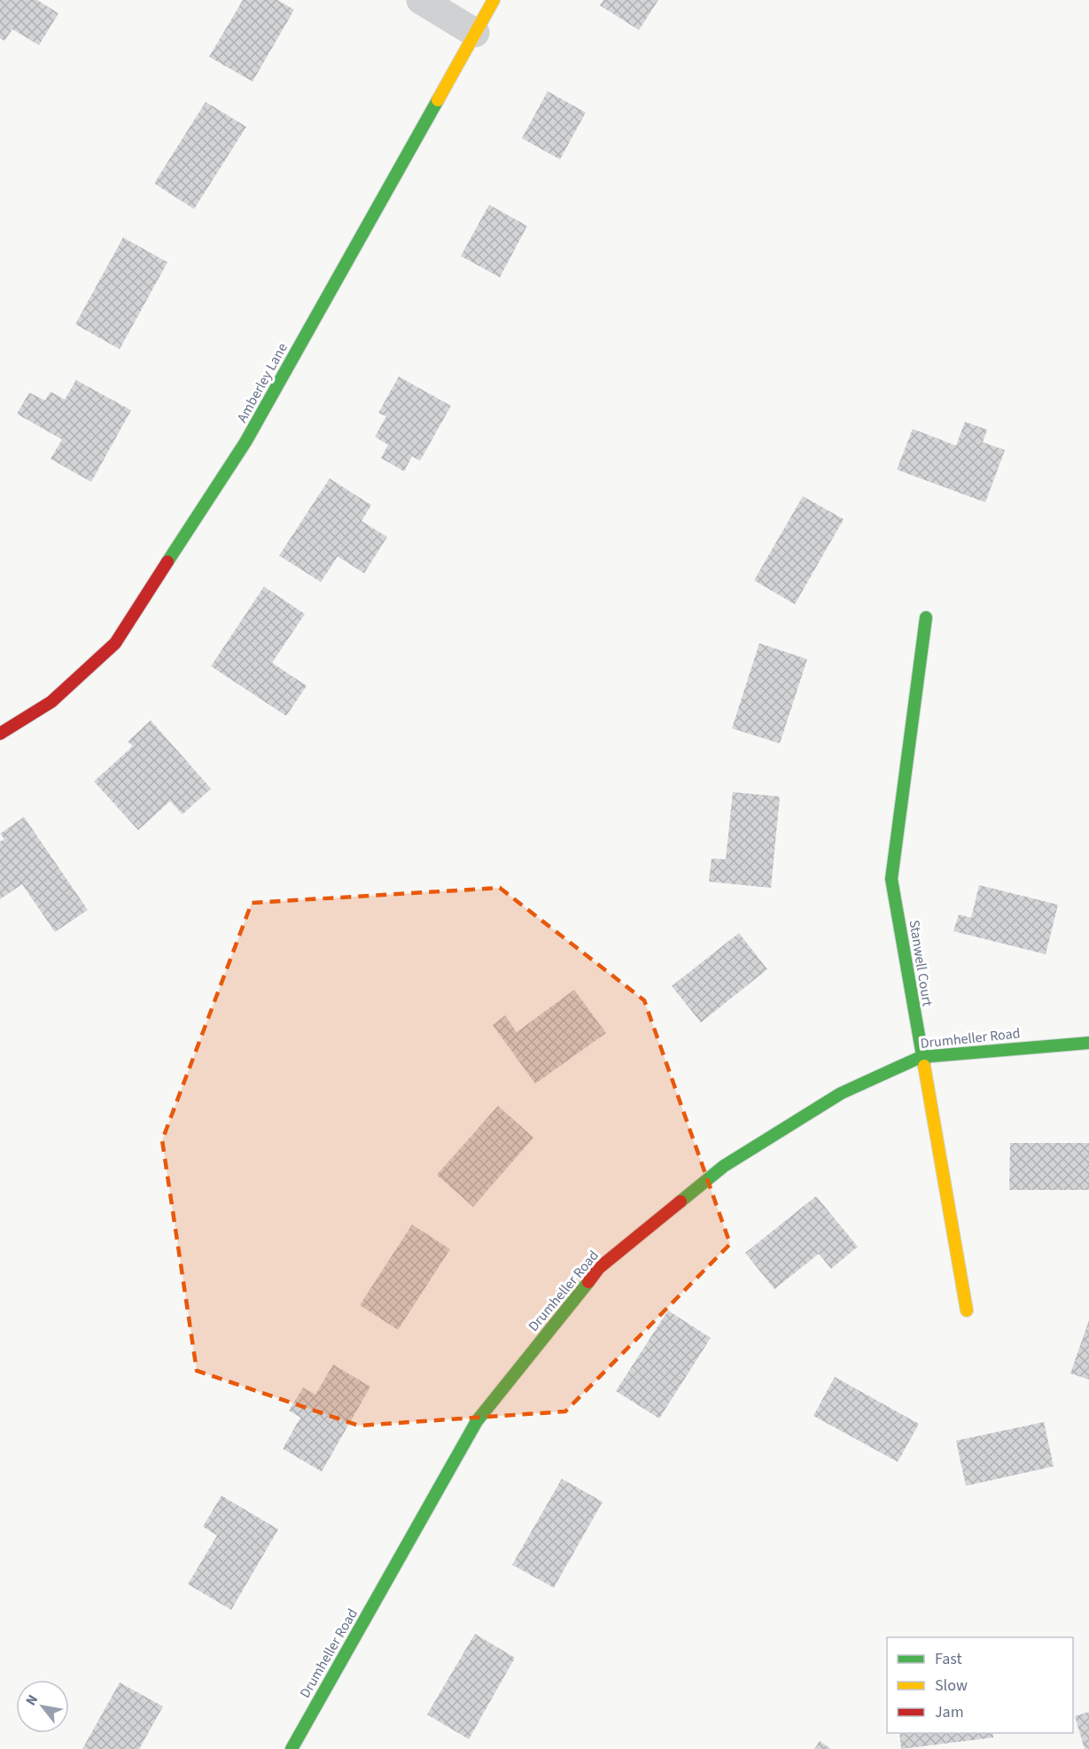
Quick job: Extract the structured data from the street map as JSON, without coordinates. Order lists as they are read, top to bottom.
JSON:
{
  "streets": {
    "street": ["Amberley Lane", "Stanwell Court", "Drumheller Road"]
  },
  "crossings": [
    ["Stanwell Court", "Drumheller Road"]
  ],
  "legend": ["Fast", "Slow", "Jam"],
  "north": "top left"
}
